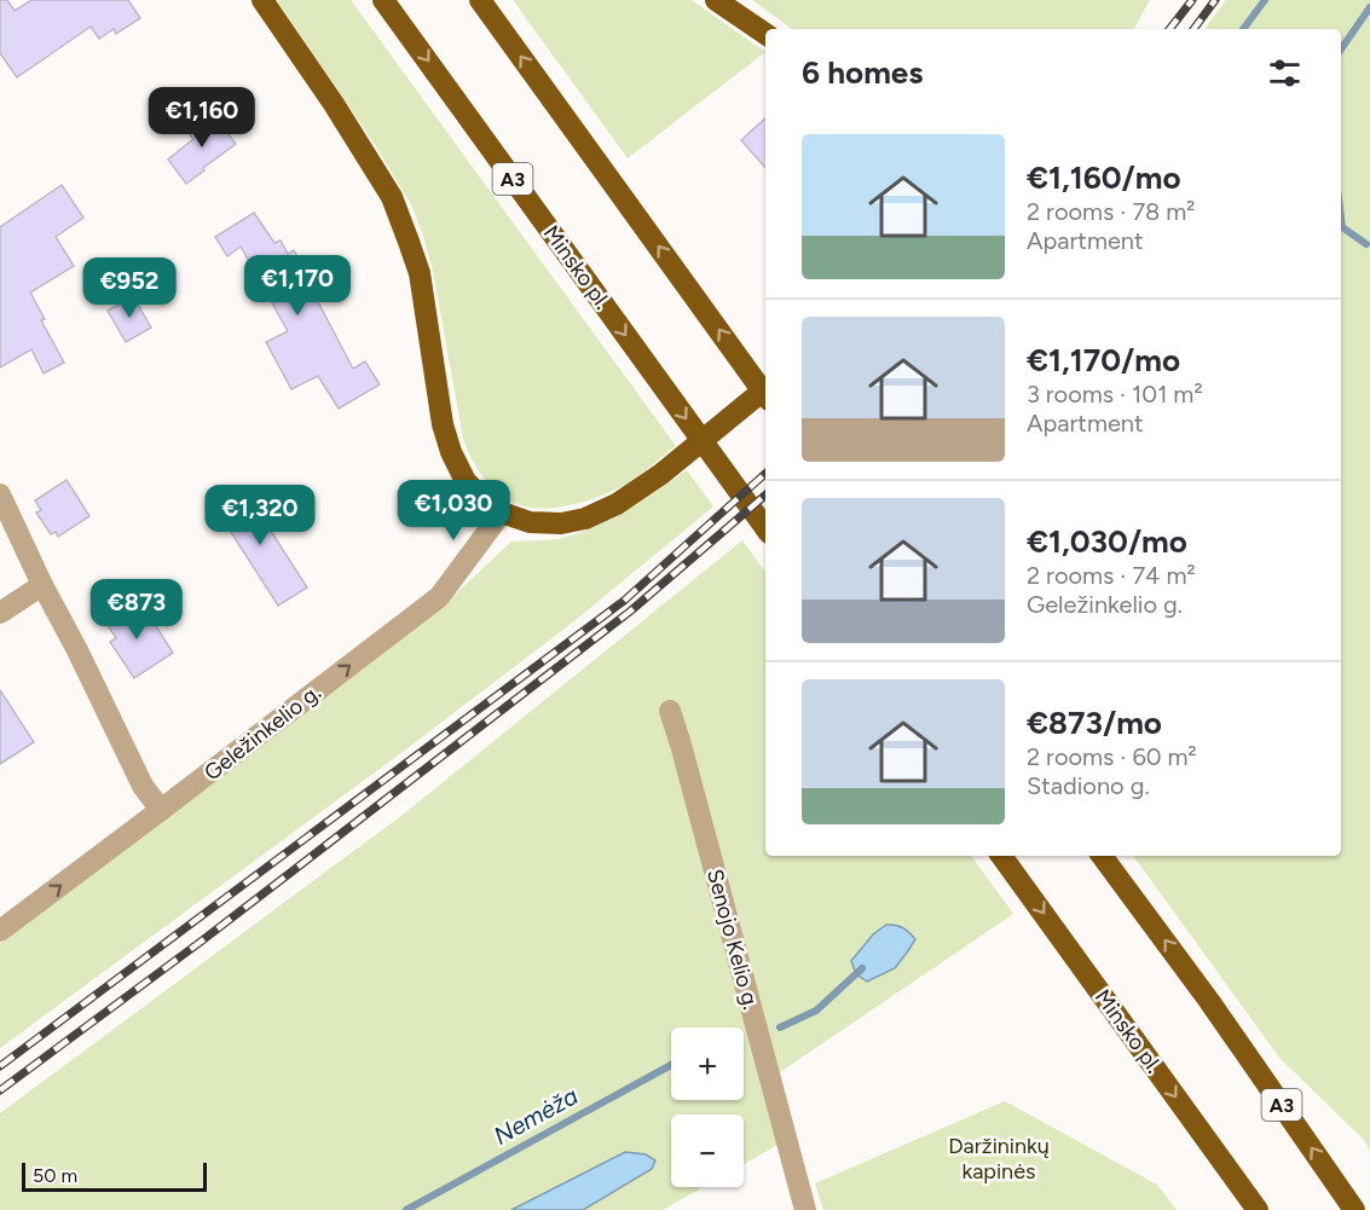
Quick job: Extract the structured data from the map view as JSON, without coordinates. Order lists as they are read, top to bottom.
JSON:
{
  "streets": {
    "highway": ["A3", "Minsko pl."],
    "street": ["Geležinkelio g.", "Senojo Kelio g."]
  },
  "one_way": ["Geležinkelio g."],
  "water": ["Nemėža"],
  "parks": ["Daržininkų kapinės"],
  "scale_bar": "50 m",
  "page": {
    "heading": "6 homes",
    "price": [
      "€1,160",
      "€1,170",
      "€952",
      "€1,030",
      "€1,320",
      "€873"
    ],
    "list": [
      {
        "name": "€1,160/mo",
        "note": "2 rooms · 78 m² · Apartment"
      },
      {
        "name": "€1,170/mo",
        "note": "3 rooms · 101 m² · Apartment"
      },
      {
        "name": "€1,030/mo",
        "note": "2 rooms · 74 m² · Geležinkelio g."
      },
      {
        "name": "€873/mo",
        "note": "2 rooms · 60 m² · Stadiono g."
      }
    ],
    "map_buttons": ["+", "−"],
    "scale": "50 m"
  }
}
